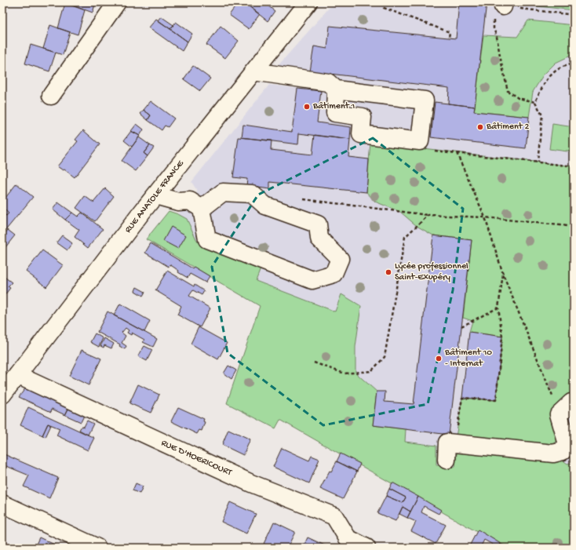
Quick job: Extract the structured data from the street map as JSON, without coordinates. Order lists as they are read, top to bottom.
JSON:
{
  "streets": {
    "street": ["RUE ANATOLE FRANCE", "RUE D'HOERICOURT"]
  },
  "crossings": [
    ["RUE ANATOLE FRANCE", "RUE D'HOERICOURT"]
  ],
  "places": [
    "Bâtiment 1",
    "Bâtiment 2",
    "Lycée professionnel Saint-Exupéry",
    "Bâtiment 10 - Internat"
  ]
}
